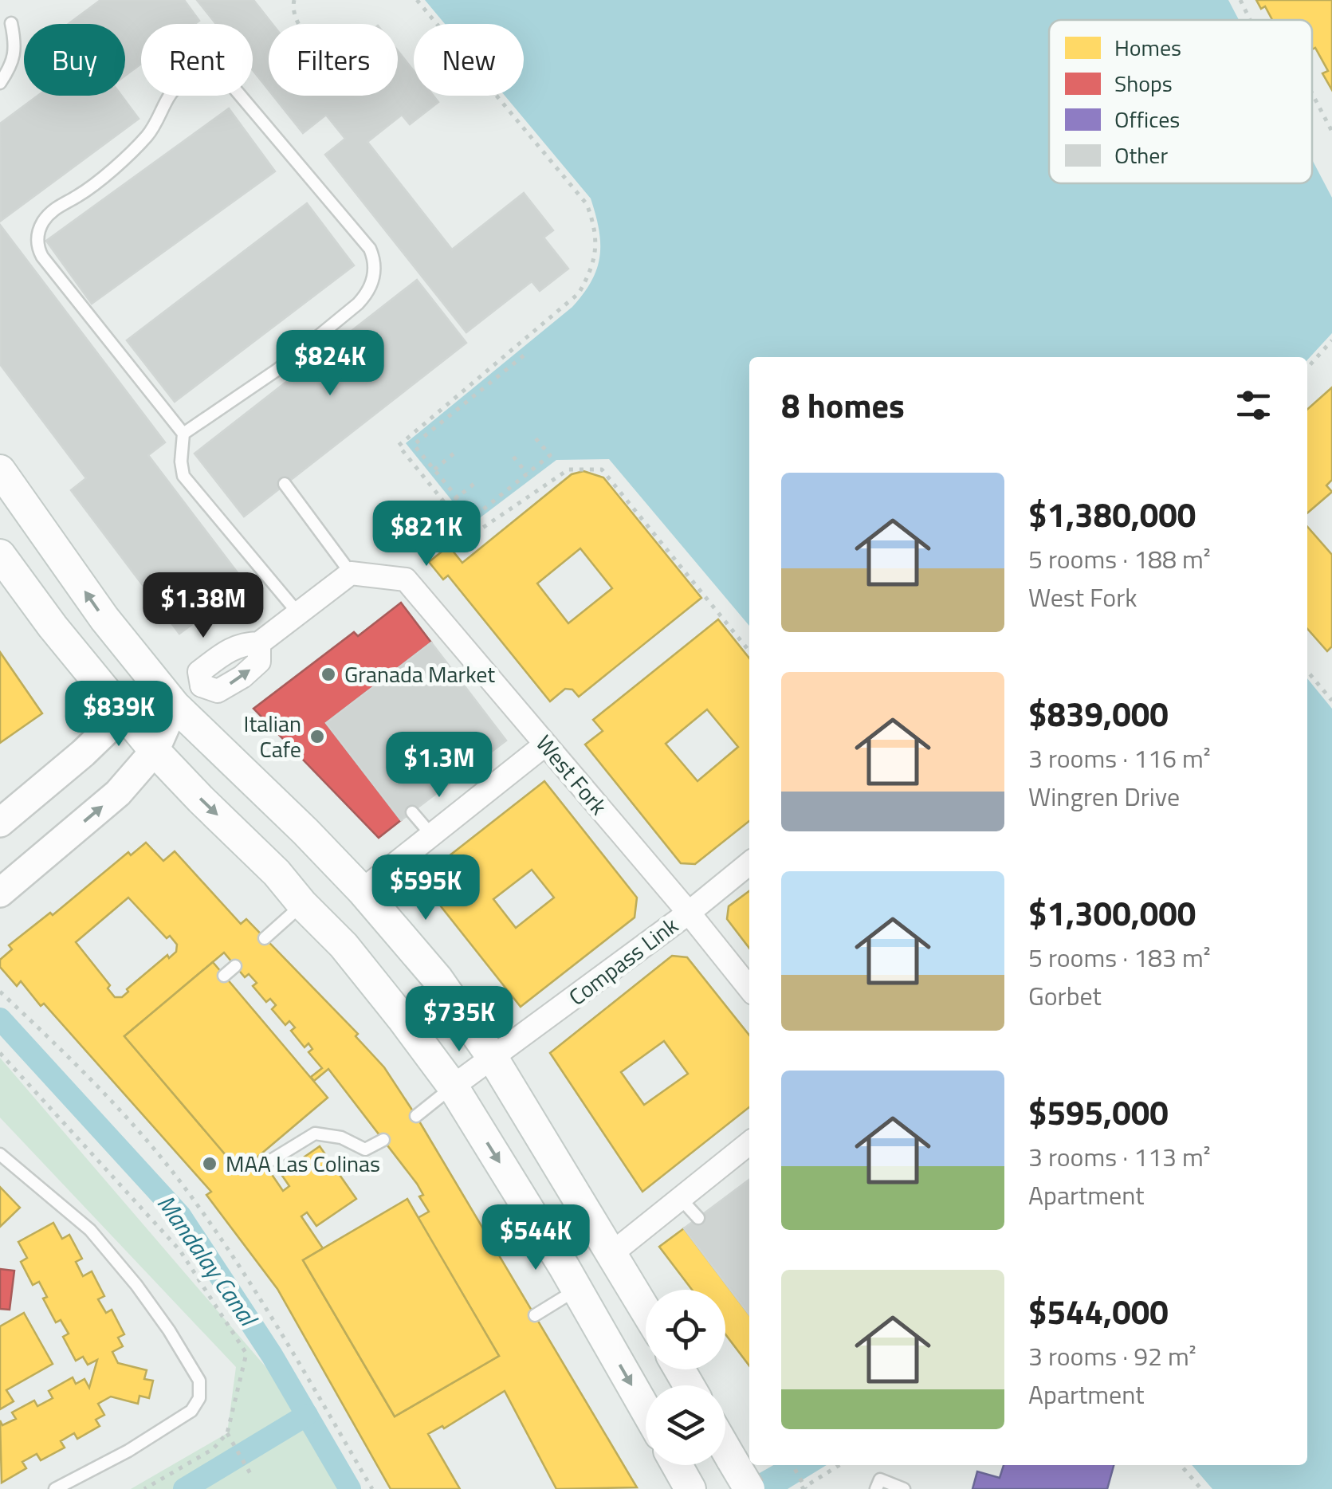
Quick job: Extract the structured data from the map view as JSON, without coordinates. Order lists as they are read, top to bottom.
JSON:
{
  "streets": {
    "street": ["West Fork", "Compass Link"]
  },
  "crossings": [
    ["West Fork", "Compass Link"]
  ],
  "water": ["Mandalay Canal"],
  "places": ["Granada Market", "Italian Cafe", "MAA Las Colinas"],
  "legend": [
    "Homes",
    "Shops",
    "Offices",
    "Other"
  ],
  "page": {
    "chip": [
      "Buy",
      "Rent",
      "Filters",
      "New"
    ],
    "price": [
      "$824K",
      "$821K",
      "$1.38M",
      "$839K",
      "$1.3M",
      "$595K",
      "$735K",
      "$544K"
    ],
    "heading": "8 homes",
    "list": [
      {
        "name": "$1,380,000",
        "note": "5 rooms · 188 m² · West Fork"
      },
      {
        "name": "$839,000",
        "note": "3 rooms · 116 m² · Wingren Drive"
      },
      {
        "name": "$1,300,000",
        "note": "5 rooms · 183 m² · Gorbet"
      },
      {
        "name": "$595,000",
        "note": "3 rooms · 113 m² · Apartment"
      },
      {
        "name": "$544,000",
        "note": "3 rooms · 92 m² · Apartment"
      }
    ]
  }
}
